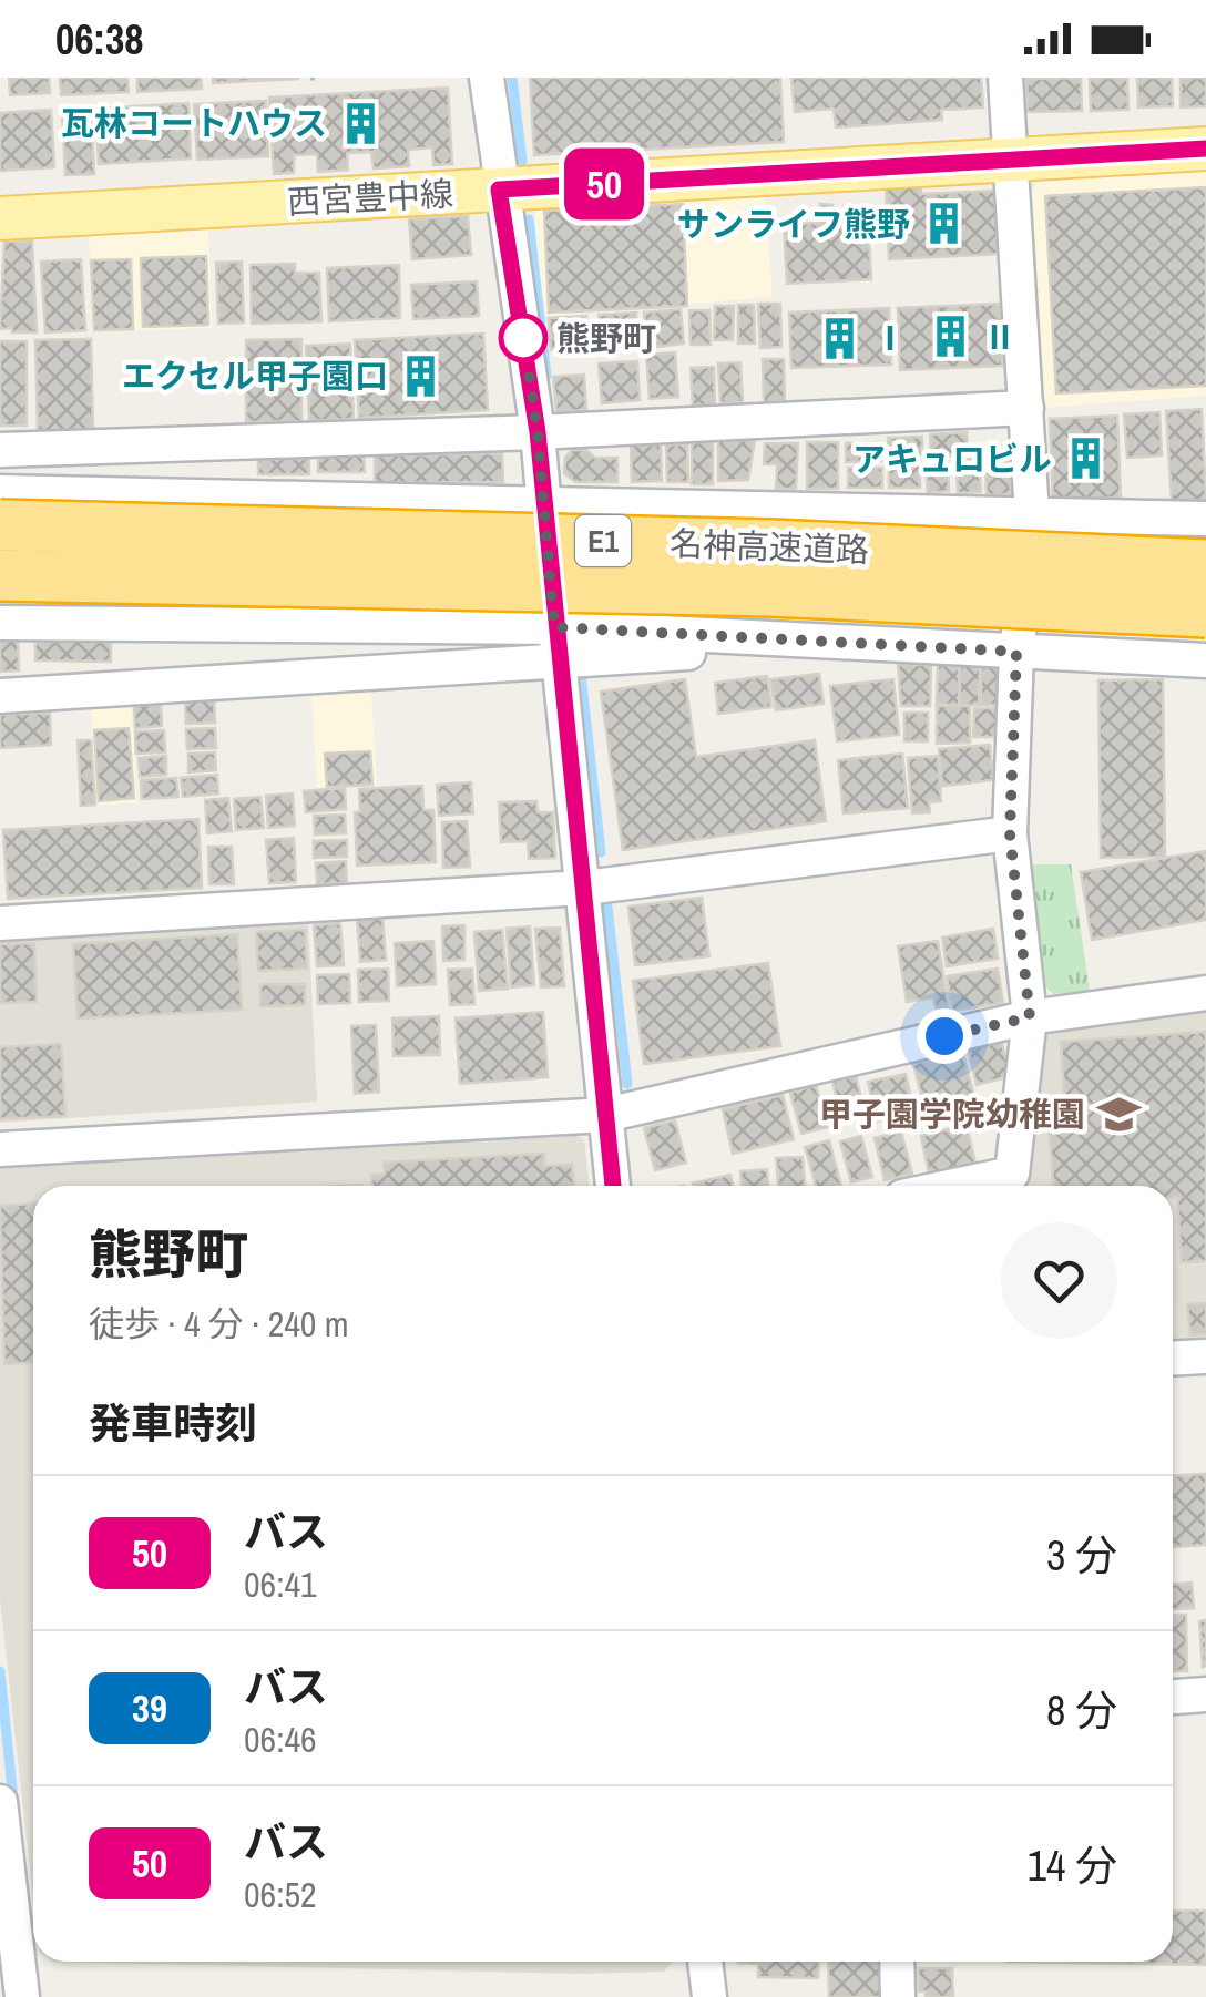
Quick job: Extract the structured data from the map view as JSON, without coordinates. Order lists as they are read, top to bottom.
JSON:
{
  "streets": {
    "highway": ["E1", "名神高速道路"],
    "main road": ["西宮豊中線"]
  },
  "places": {
    "building": [
      "瓦林コートハウス",
      "サンライフ熊野",
      "Ⅱ",
      "Ⅰ",
      "エクセル甲子園口",
      "アキュロビル"
    ],
    "other": ["熊野町"],
    "school or university": ["甲子園学院幼稚園"]
  },
  "lines": ["bus line 50"],
  "page": {
    "status": "06:38",
    "on_map": "50",
    "heading": [
      ["熊野町", "徒歩 · 4 分 · 240 m"],
      "発車時刻"
    ],
    "list": [
      {
        "mark": "50",
        "name": "バス",
        "note": "06:41",
        "value": "3 分"
      },
      {
        "mark": "39",
        "name": "バス",
        "note": "06:46",
        "value": "8 分"
      },
      {
        "mark": "50",
        "name": "バス",
        "note": "06:52",
        "value": "14 分"
      }
    ]
  }
}
